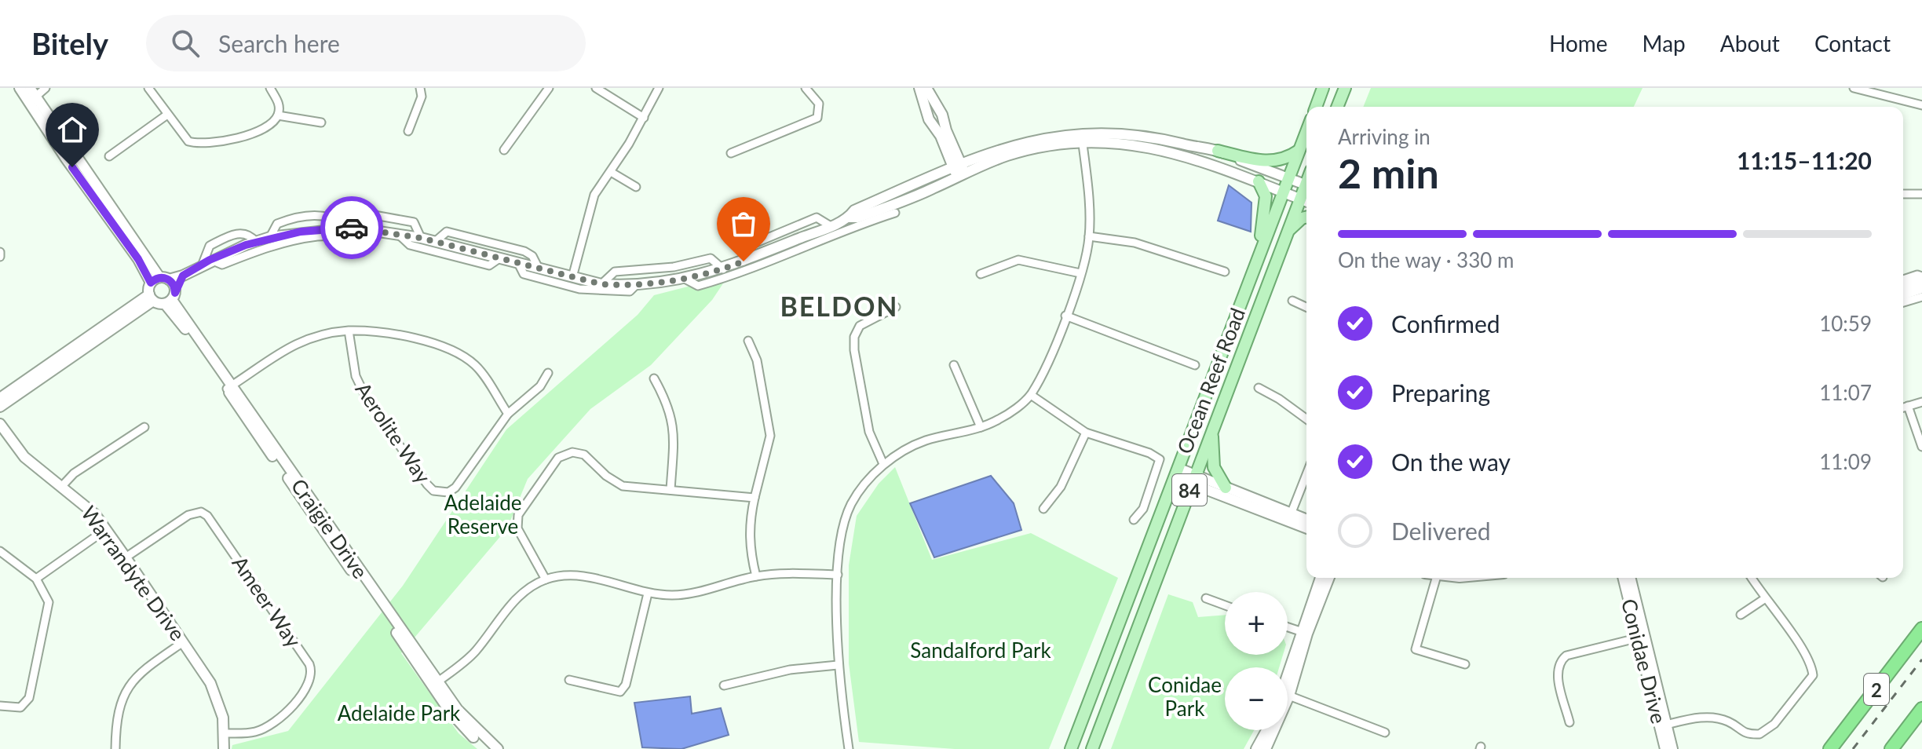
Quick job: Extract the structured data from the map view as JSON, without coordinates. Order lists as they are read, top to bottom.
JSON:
{
  "streets": {
    "highway": ["2"],
    "main road": [
      "Ocean Reef Road",
      "84",
      "Craigie Drive",
      "Warrandyte Drive",
      "Conidae Drive"
    ],
    "street": ["Aerolite Way", "Ameer Way"]
  },
  "crossings": [
    ["Warrandyte Drive", "Ameer Way"]
  ],
  "districts": ["BELDON"],
  "parks": [
    "Adelaide Reserve",
    "Sandalford Park",
    "Conidae Park",
    "Adelaide Park"
  ],
  "page": {
    "header": "Bitely",
    "search": "Search here",
    "nav": [
      "Home",
      "Map",
      "About",
      "Contact"
    ],
    "heading": ["2 min", "Arriving in", "11:15–11:20"],
    "bar": "On the way · 330 m",
    "list": [
      ["Confirmed", "10:59"],
      ["Preparing", "11:07"],
      ["On the way", "11:09"],
      "Delivered"
    ],
    "map_buttons": ["+", "−"]
  }
}
